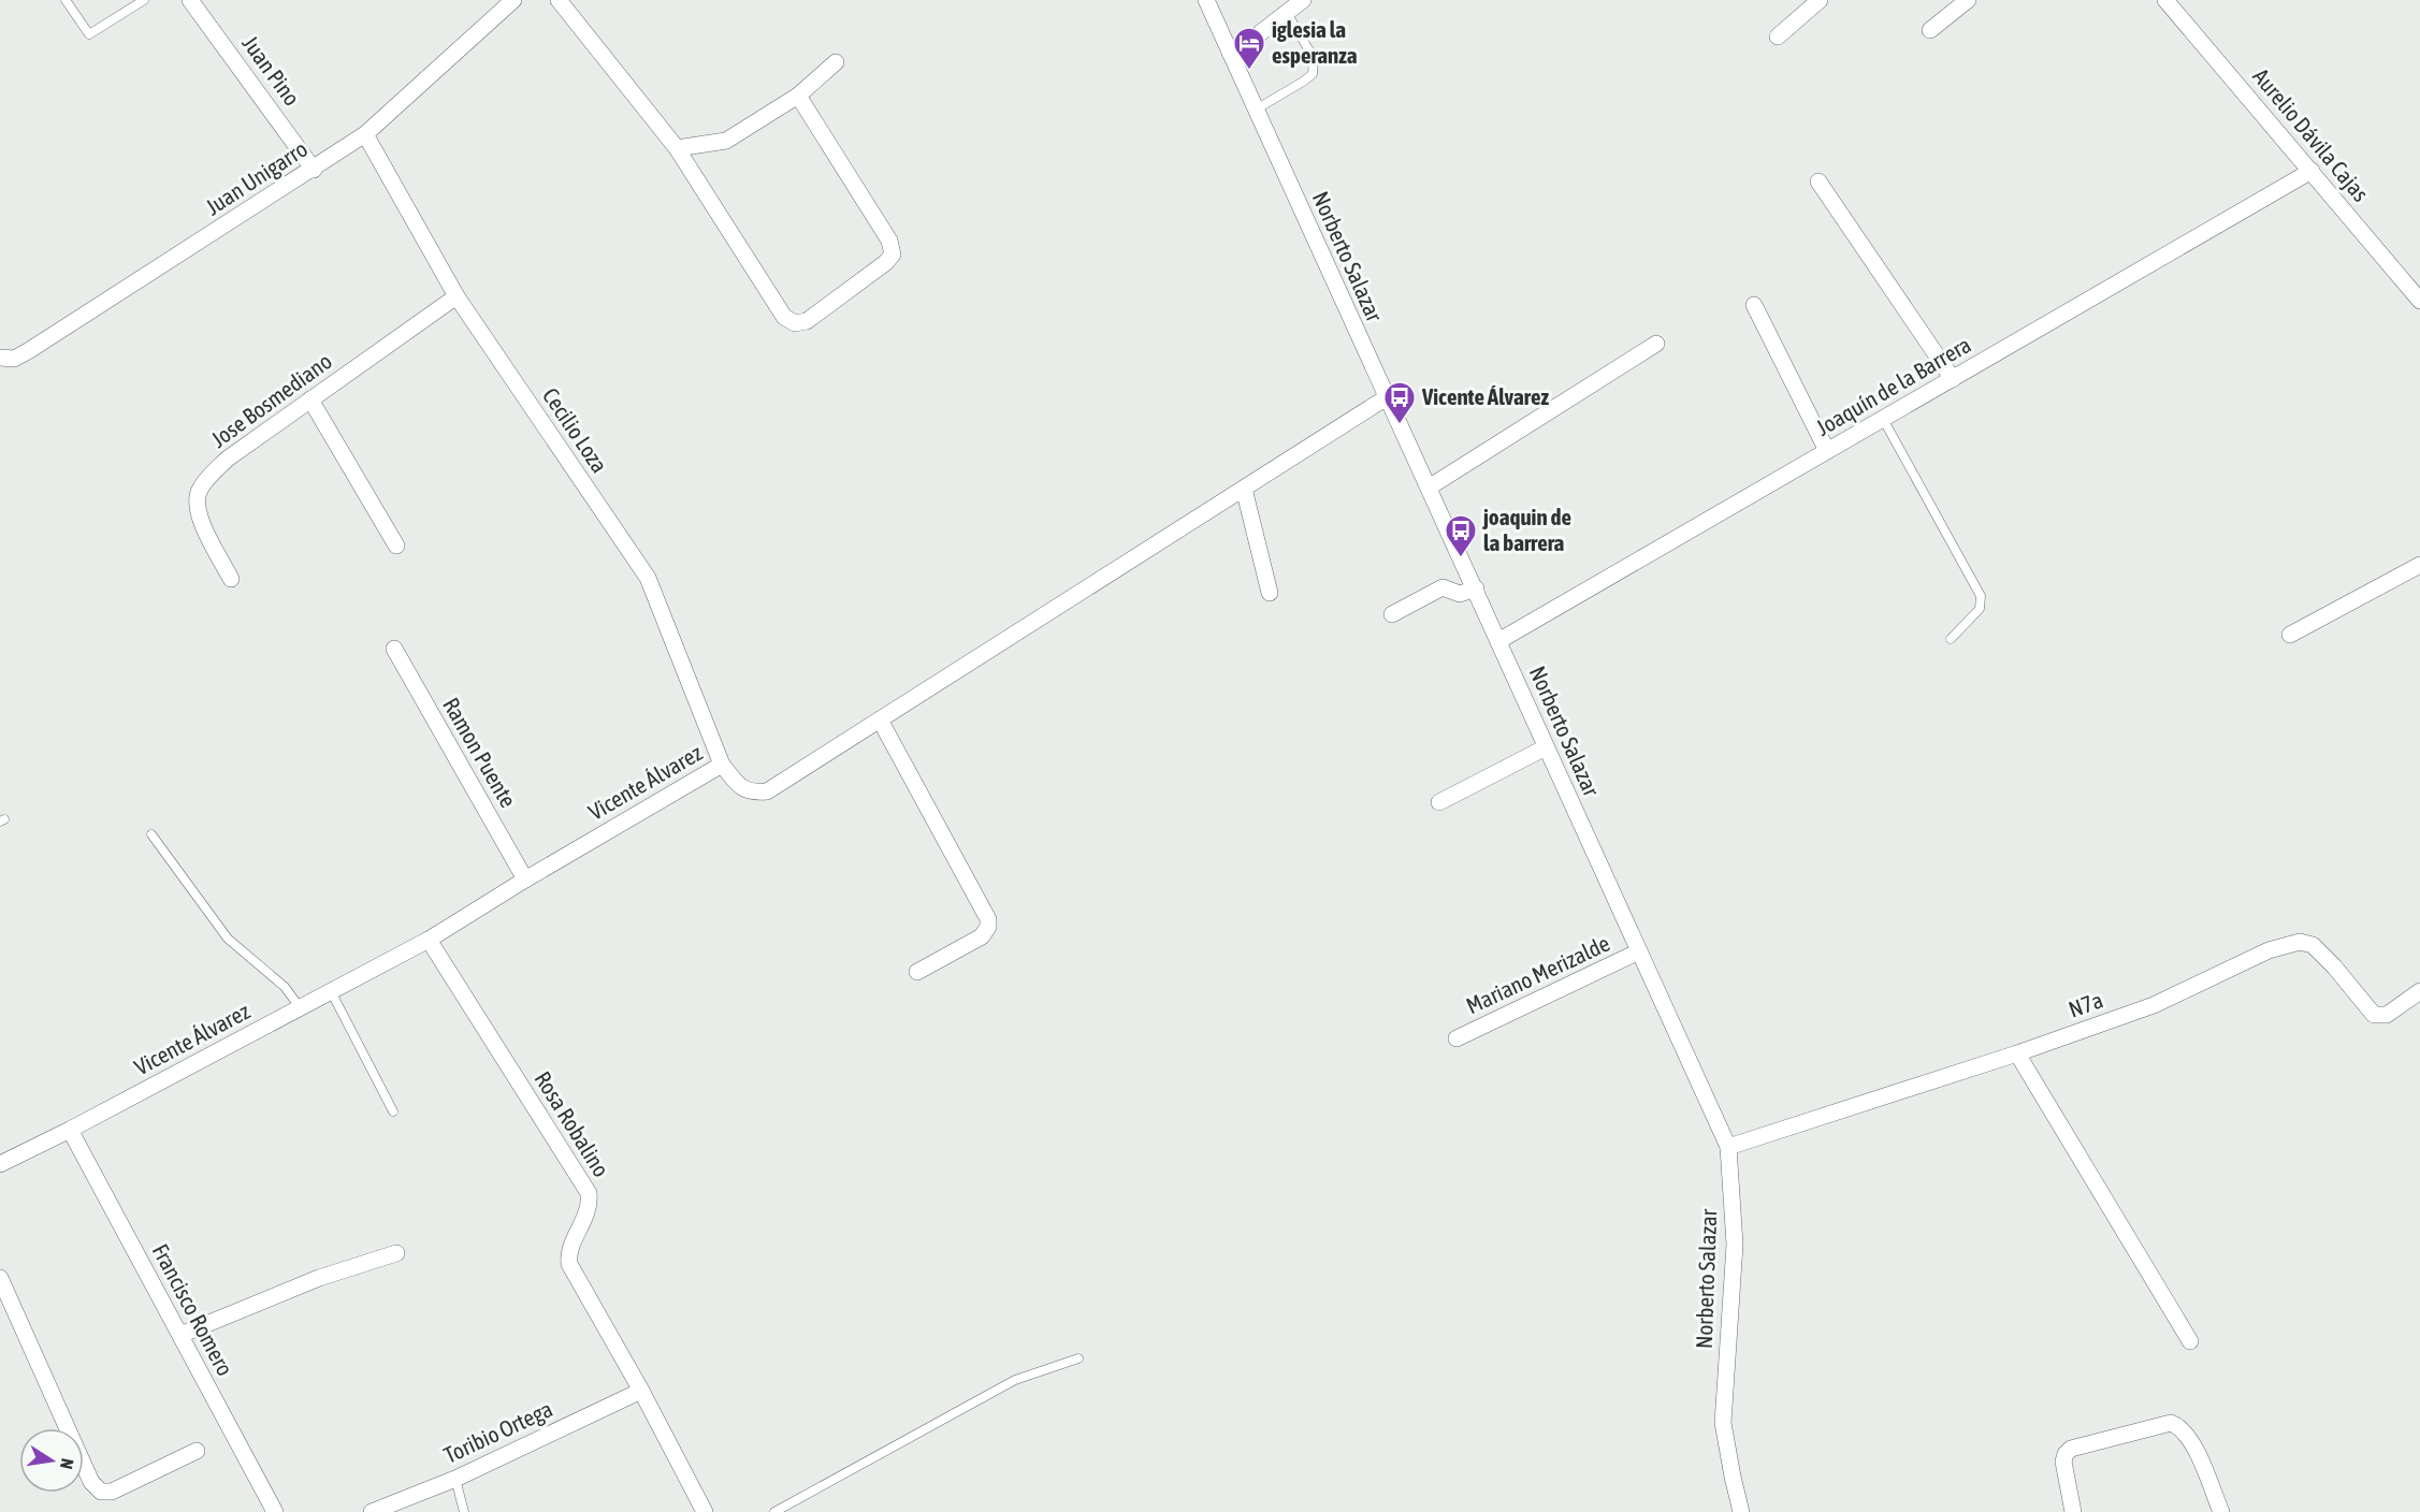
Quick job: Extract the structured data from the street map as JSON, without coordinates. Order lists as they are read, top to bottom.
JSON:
{
  "streets": {
    "street": [
      "Juan Pino",
      "Aurelio Dávila Cajas",
      "Juan Unigarro",
      "Norberto Salazar",
      "Joaquín de la Barrera",
      "Jose Bosmediano",
      "Cecilio Loza",
      "Ramon Puente",
      "Vicente Álvarez",
      "Mariano Merizalde",
      "N7a",
      "Rosa Robalino",
      "Francisco Romero",
      "Toribio Ortega"
    ]
  },
  "crossings": [
    ["Juan Pino", "Juan Unigarro"],
    ["Aurelio Dávila Cajas", "Joaquín de la Barrera"],
    ["Juan Unigarro", "Cecilio Loza"],
    ["Norberto Salazar", "Joaquín de la Barrera"],
    ["Norberto Salazar", "Vicente Álvarez"],
    ["Norberto Salazar", "Mariano Merizalde"],
    ["Norberto Salazar", "N7a"],
    ["Jose Bosmediano", "Cecilio Loza"],
    ["Cecilio Loza", "Vicente Álvarez"],
    ["Ramon Puente", "Vicente Álvarez"],
    ["Vicente Álvarez", "Rosa Robalino"],
    ["Vicente Álvarez", "Francisco Romero"],
    ["Rosa Robalino", "Toribio Ortega"]
  ],
  "places": {
    "hotel": ["iglesia la esperanza"],
    "bus stop": ["Vicente Álvarez", "joaquin de la barrera"]
  },
  "north": "right"
}
